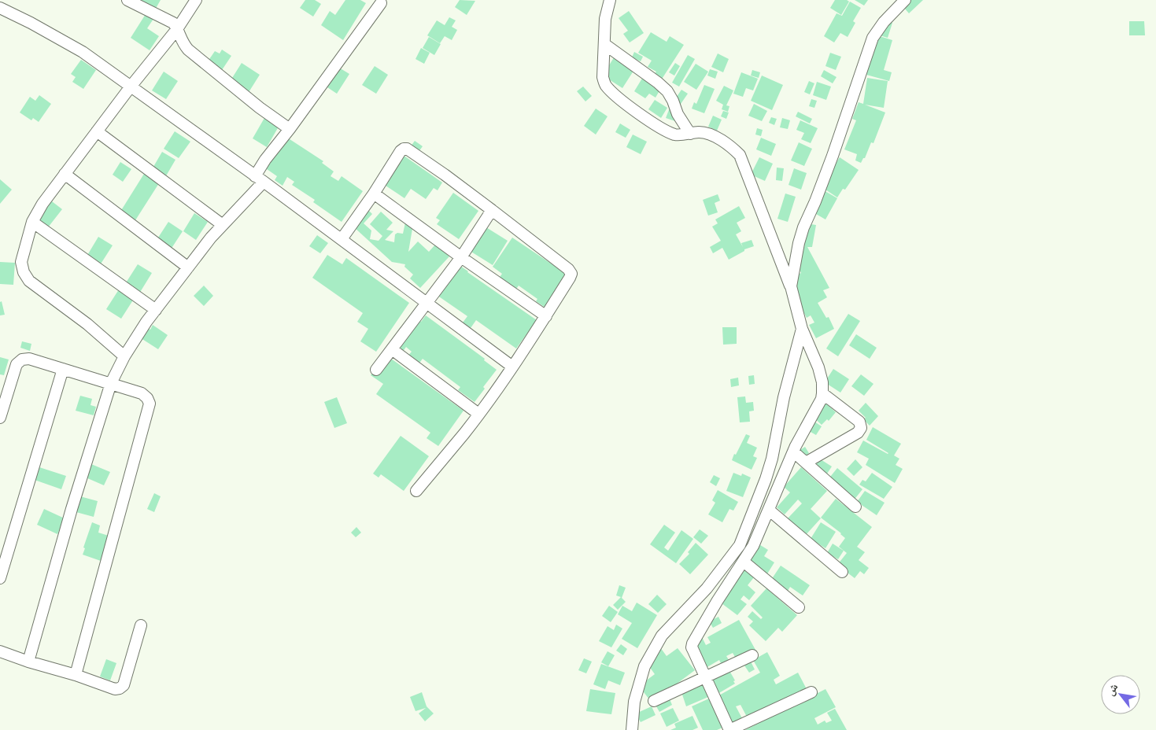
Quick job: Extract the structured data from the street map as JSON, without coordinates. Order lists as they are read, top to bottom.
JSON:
{
  "north": "top left"
}
